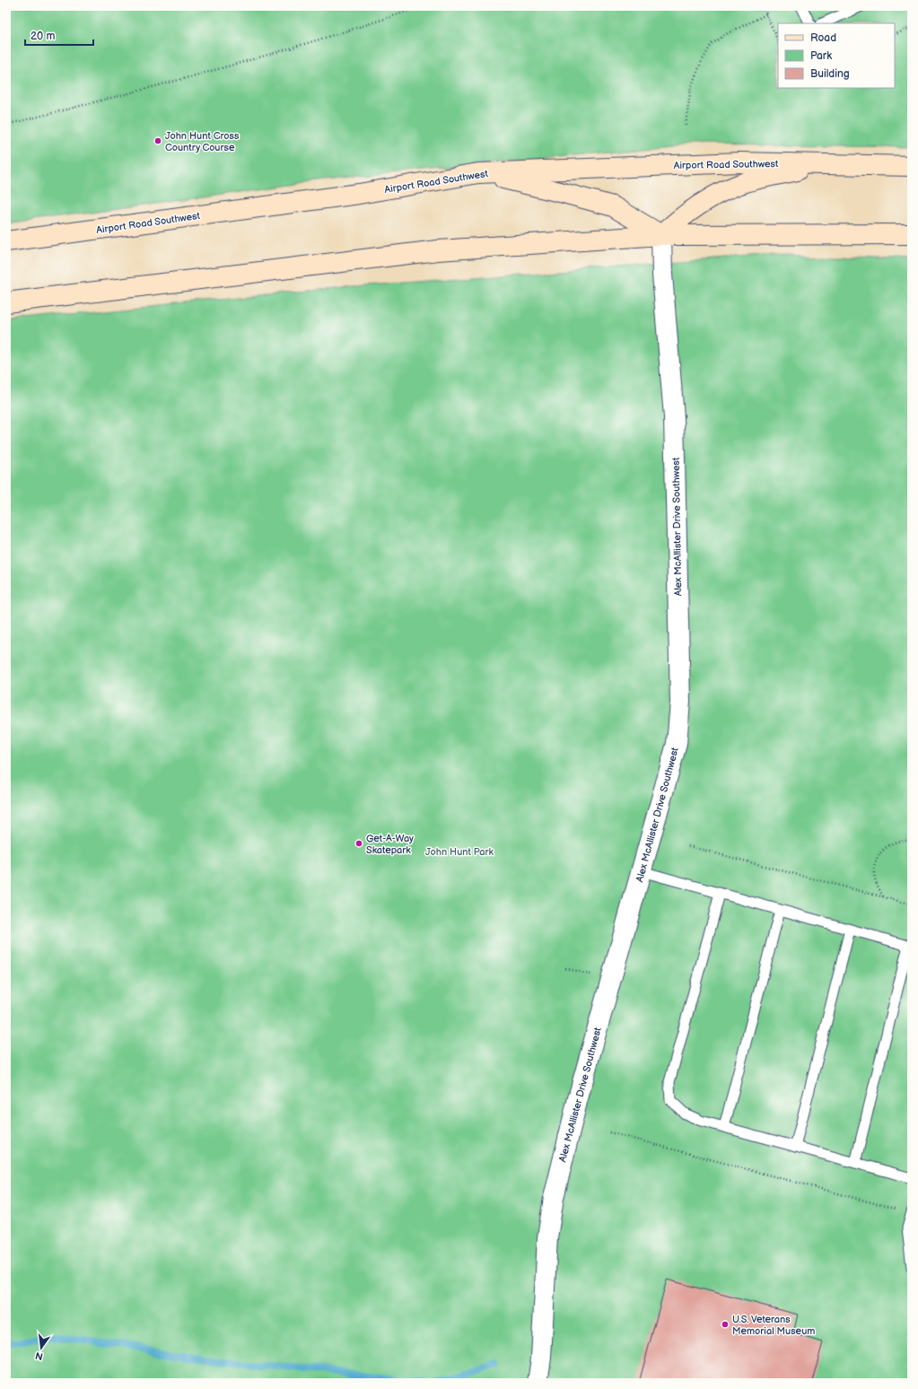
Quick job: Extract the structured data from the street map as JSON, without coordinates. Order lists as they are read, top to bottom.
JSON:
{
  "streets": {
    "street": ["Airport Road Southwest", "Alex McAllister Drive Southwest"]
  },
  "parks": ["John Hunt Park"],
  "places": ["John Hunt Cross Country Course", "Get-A-Way Skatepark", "U.S. Veterans Memorial Museum"],
  "legend": ["Road", "Park", "Building"],
  "scale_bar": "20 m",
  "north": "bottom"
}
